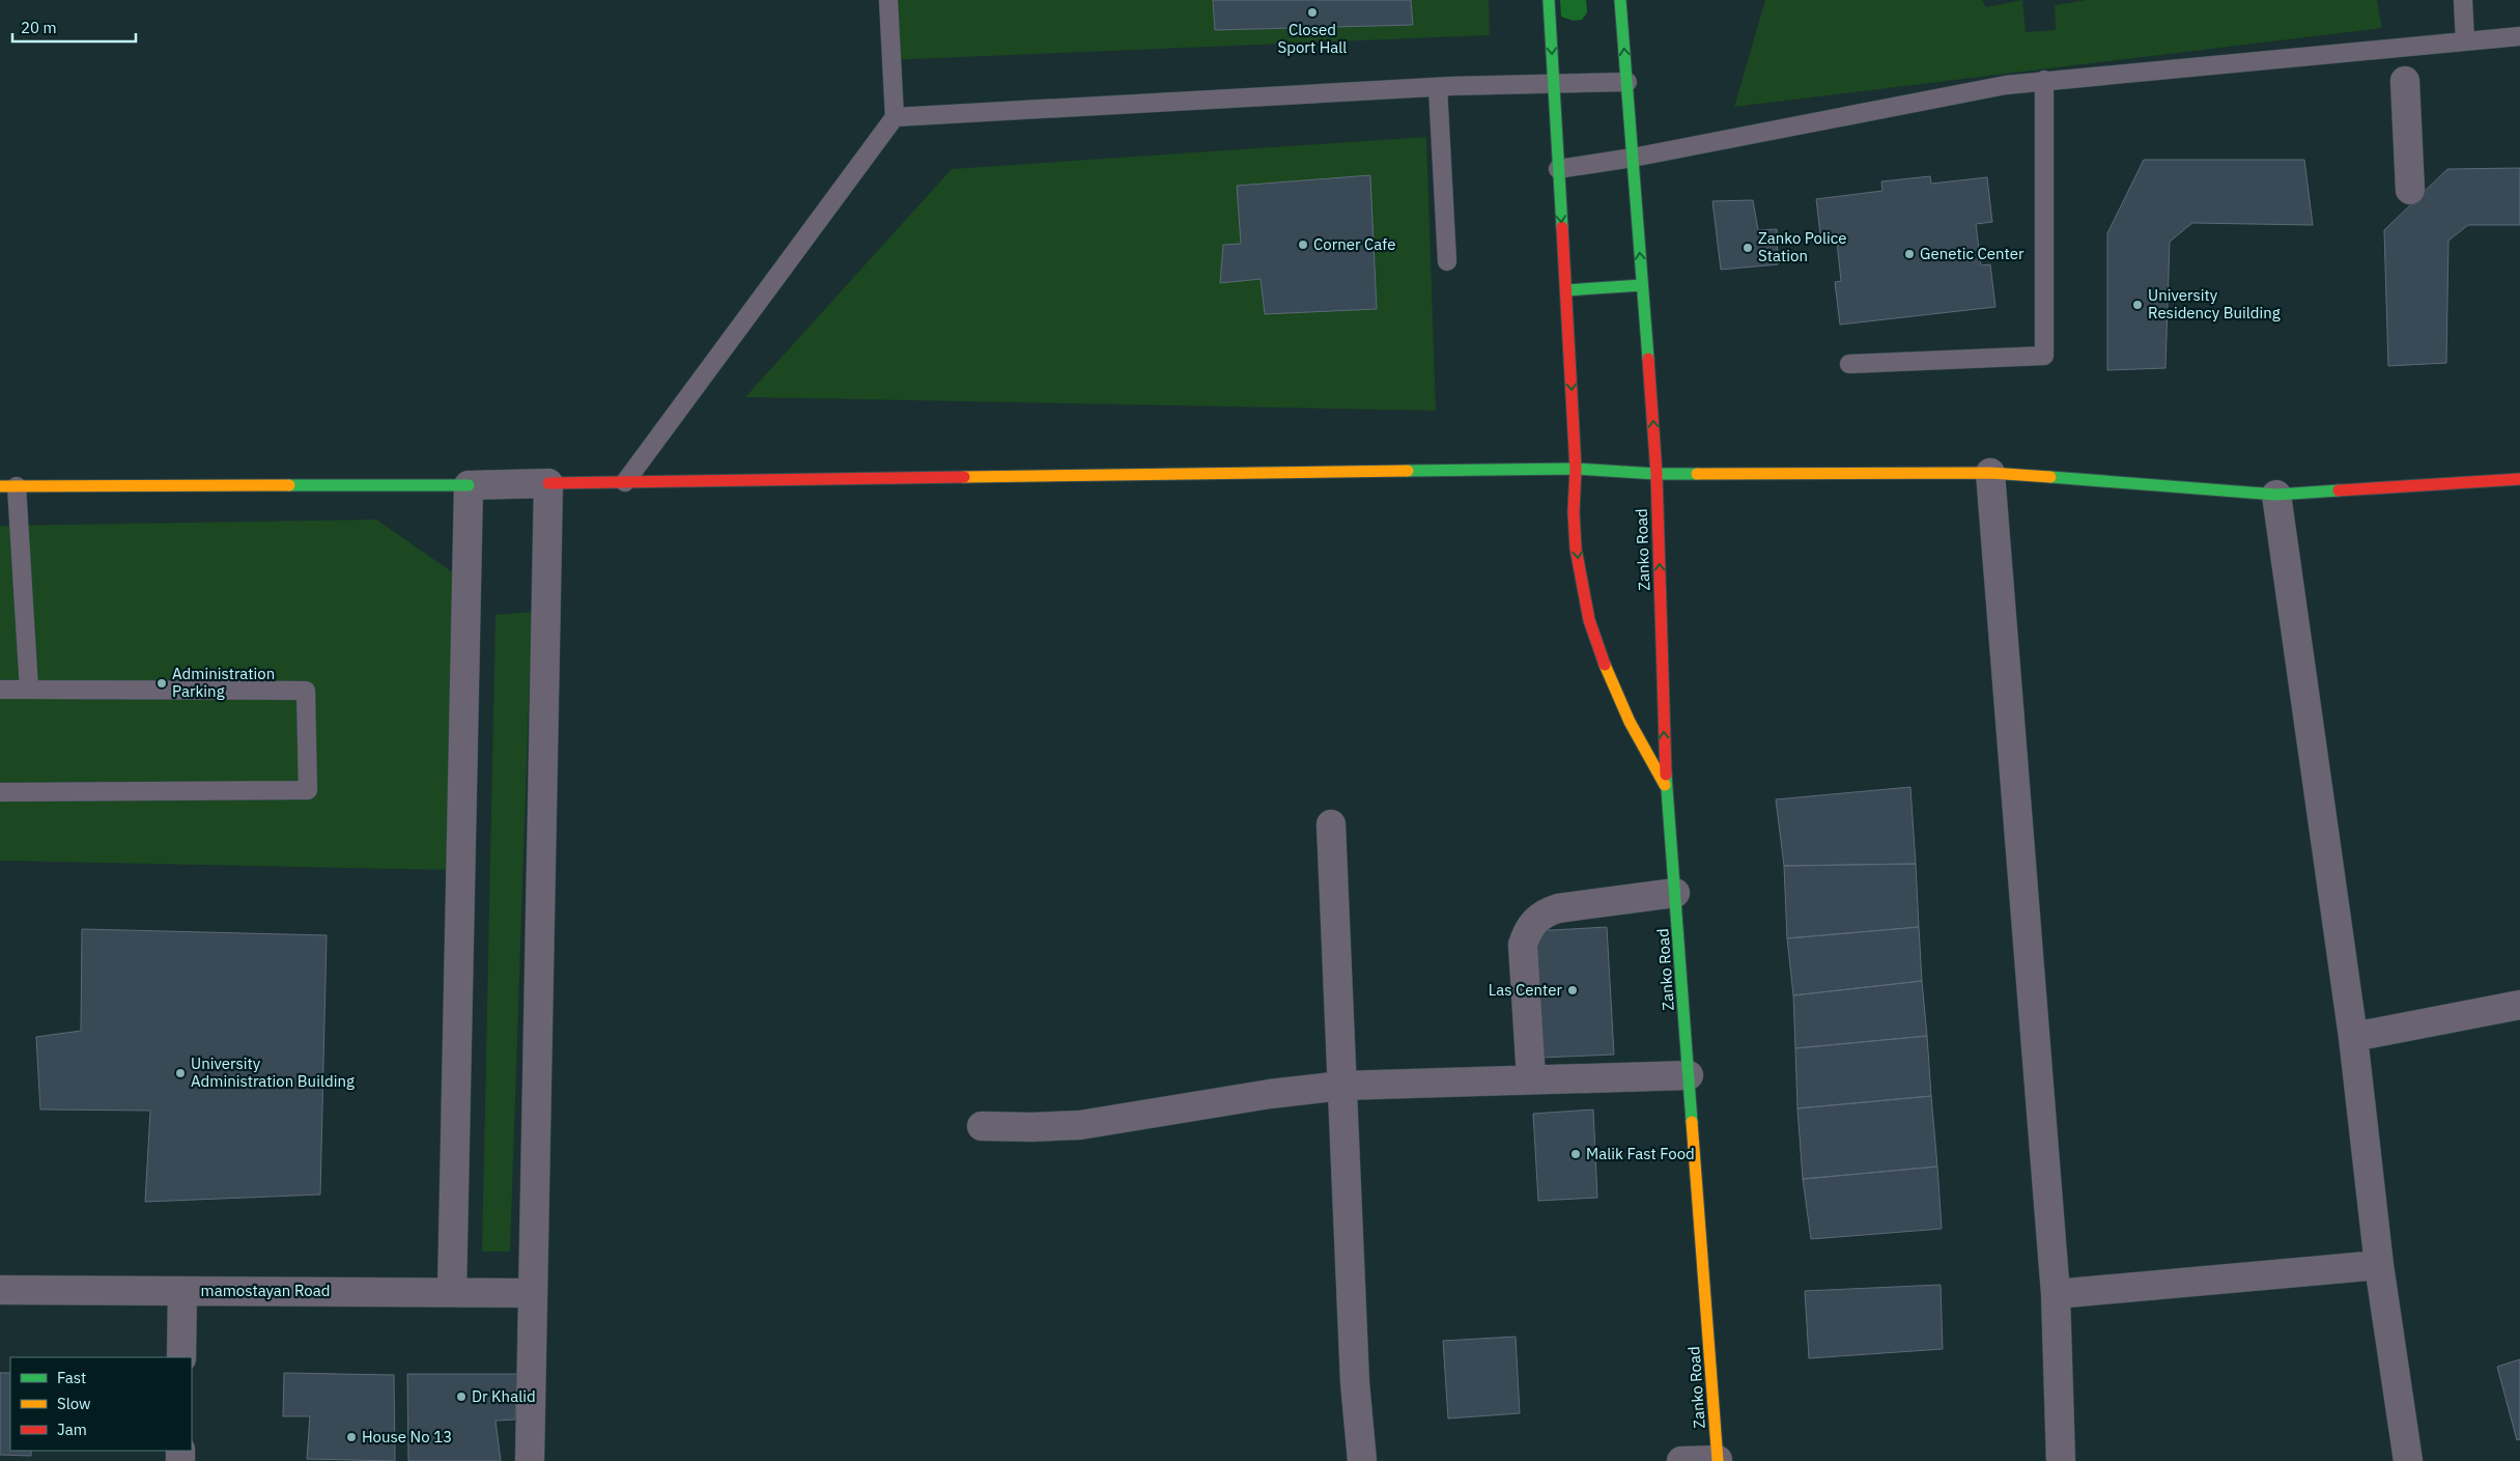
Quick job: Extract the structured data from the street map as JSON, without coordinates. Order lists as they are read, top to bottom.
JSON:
{
  "streets": {
    "street": ["Zanko Road", "mamostayan Road"]
  },
  "places": [
    "Closed Sport Hall",
    "Corner Cafe",
    "Zanko Police Station",
    "Genetic Center",
    "University Residency Building",
    "Administration Parking",
    "Las Center",
    "University Administration Building",
    "Malik Fast Food",
    "Dr Khalid",
    "House No 13"
  ],
  "legend": ["Fast", "Slow", "Jam"],
  "scale_bar": "20 m"
}
